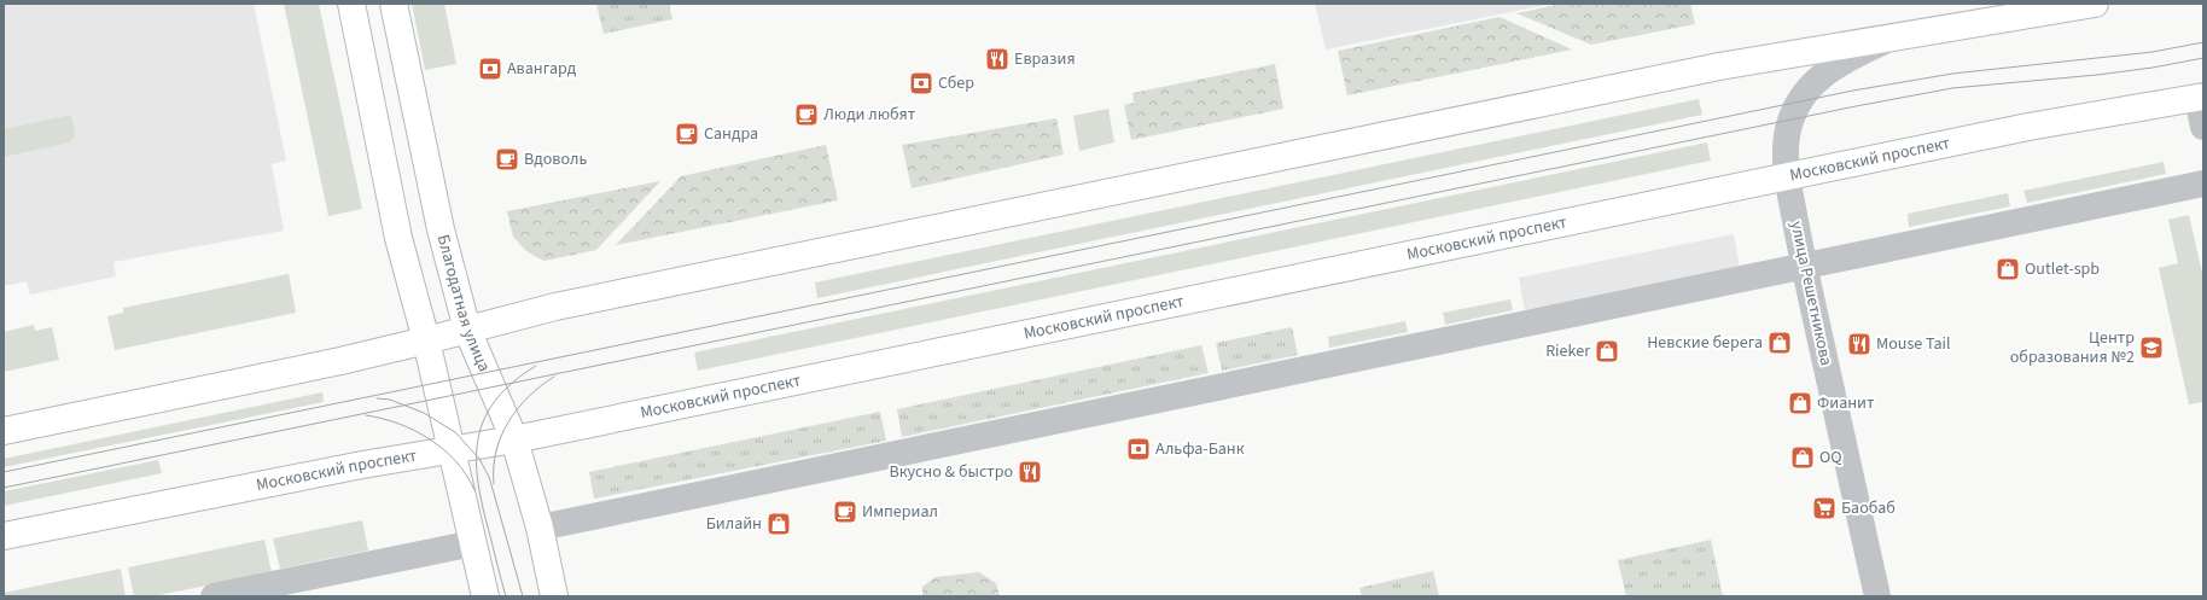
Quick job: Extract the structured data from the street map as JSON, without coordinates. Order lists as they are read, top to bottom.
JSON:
{
  "streets": {
    "main road": ["Московский проспект", "Благодатная улица"],
    "street": ["улица Решетникова"]
  },
  "crossings": [
    ["Московский проспект", "улица Решетникова"],
    ["Московский проспект", "Благодатная улица"]
  ],
  "places": {
    "restaurant": ["Евразия", "Mouse Tail", "Вкусно & быстро"],
    "bank": ["Авангард", "Сбер", "Альфа-Банк"],
    "cafe": [
      "Люди любят",
      "Сандра",
      "Вдоволь",
      "Империал"
    ],
    "shop": [
      "Outlet-spb",
      "Невские берега",
      "Rieker",
      "Фианит",
      "OQ",
      "Билайн"
    ],
    "school or university": ["Центр образования №2"],
    "supermarket": ["Баобаб"]
  }
}
